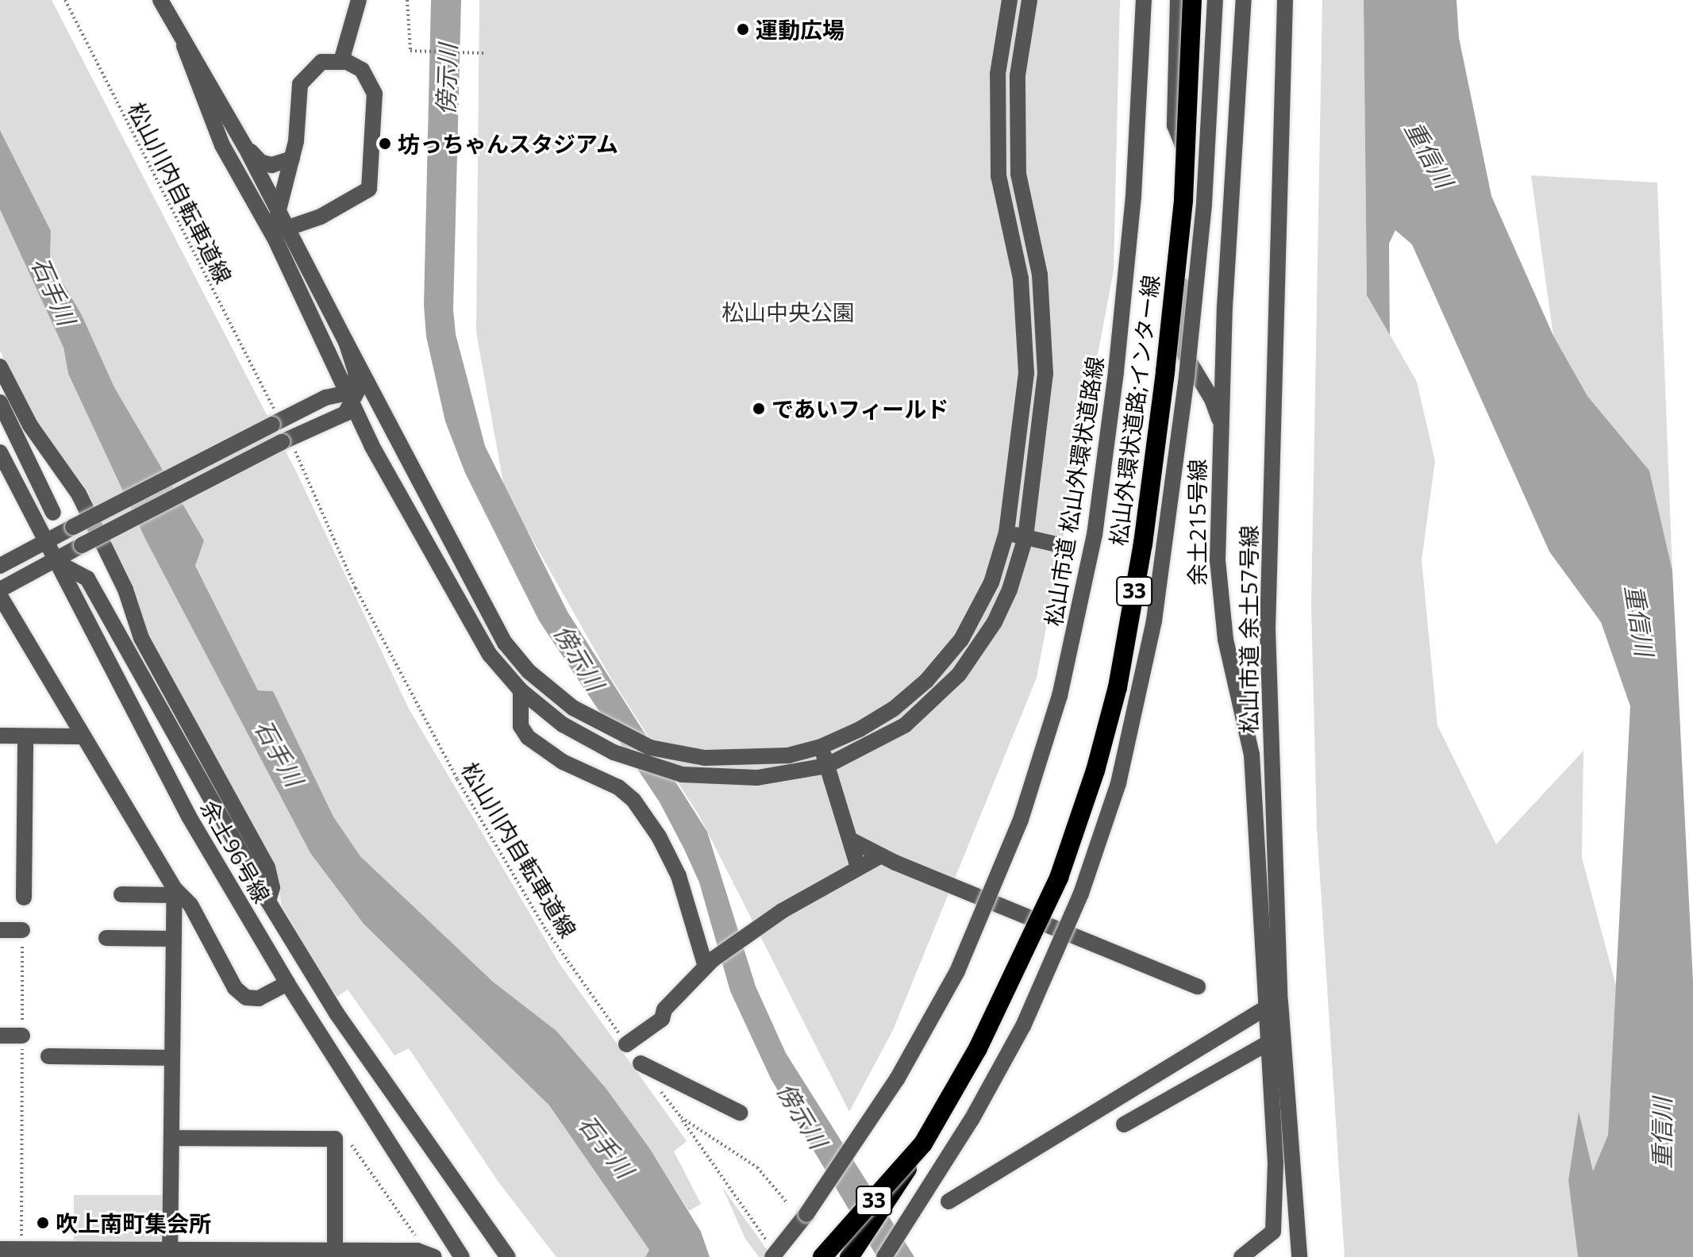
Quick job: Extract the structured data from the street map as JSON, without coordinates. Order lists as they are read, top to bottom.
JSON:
{
  "streets": {
    "highway": ["松山外環状道路;インター線", "33"],
    "street": [
      "松山市道 松山外環状道路線",
      "余土215号線",
      "松山市道 余土57号線",
      "余土96号線"
    ],
    "path": ["松山川内自転車道線"]
  },
  "crossings": [
    ["松山外環状道路;インター線", "33"],
    ["余土215号線", "松山市道 余土57号線"]
  ],
  "water": ["傍示川", "重信川", "石手川"],
  "parks": ["松山中央公園"],
  "places": [
    "運動広場",
    "坊っちゃんスタジアム",
    "であいフィールド",
    "吹上南町集会所"
  ]
}
